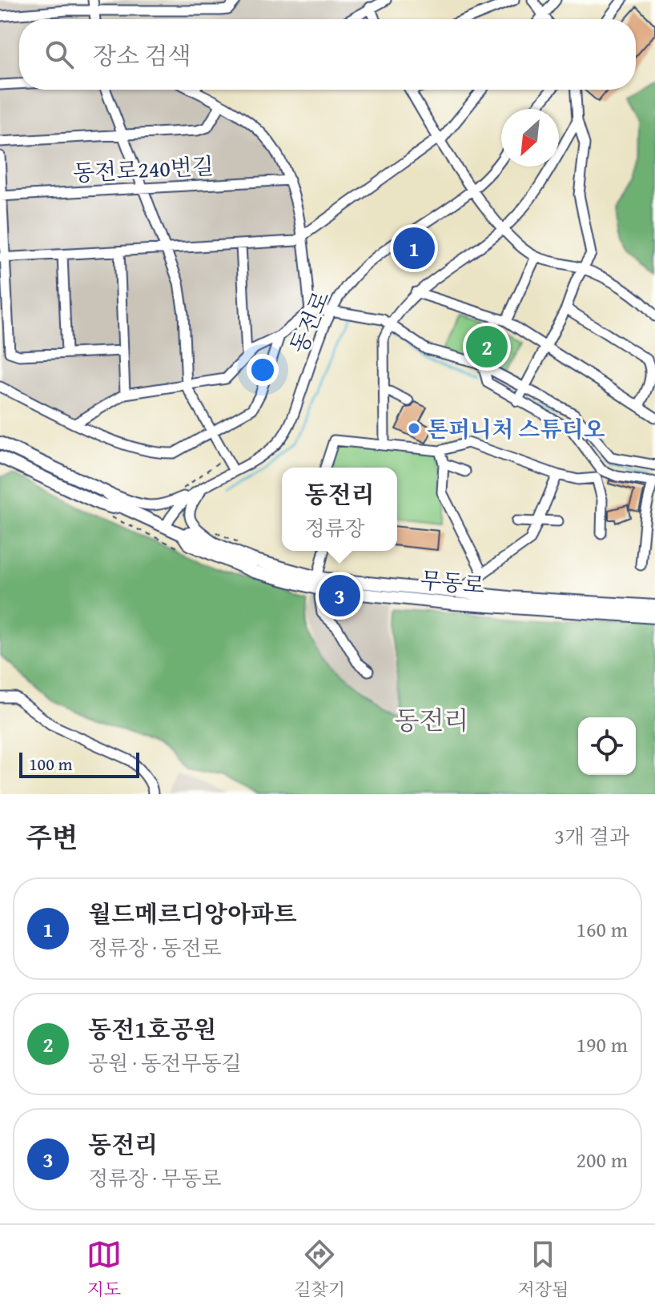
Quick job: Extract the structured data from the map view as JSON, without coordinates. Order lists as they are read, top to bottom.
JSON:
{
  "streets": {
    "main road": ["무동로"],
    "street": ["동전로240번길", "동전로"]
  },
  "crossings": [
    ["동전로", "무동로"]
  ],
  "districts": ["동전리"],
  "places": ["톤퍼니처 스튜디오"],
  "scale_bar": "100 m",
  "north": "bottom left",
  "page": {
    "search": "장소 검색",
    "pins": ["1", "2", "3"],
    "popup": ["동전리", "정류장"],
    "scale": "100 m",
    "heading": ["주변", "3개 결과"],
    "list": [
      {
        "mark": "1",
        "name": "월드메르디앙아파트",
        "note": "정류장 · 동전로",
        "value": "160 m"
      },
      {
        "mark": "2",
        "name": "동전1호공원",
        "note": "공원 · 동전무동길",
        "value": "190 m"
      },
      {
        "mark": "3",
        "name": "동전리",
        "note": "정류장 · 무동로",
        "value": "200 m"
      }
    ],
    "nav": ["지도", "길찾기", "저장됨"]
  }
}
